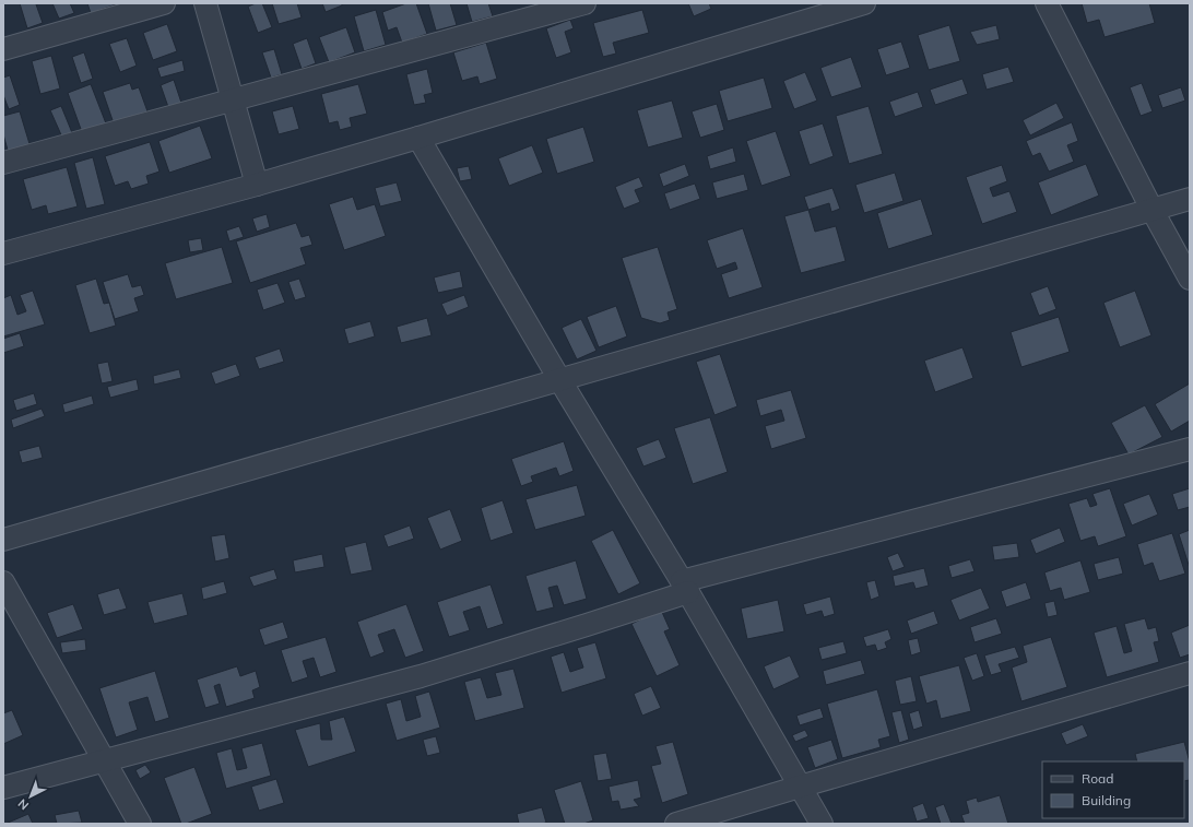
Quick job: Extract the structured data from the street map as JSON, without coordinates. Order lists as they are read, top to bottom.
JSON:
{
  "legend": ["Road", "Building"],
  "north": "bottom left"
}
